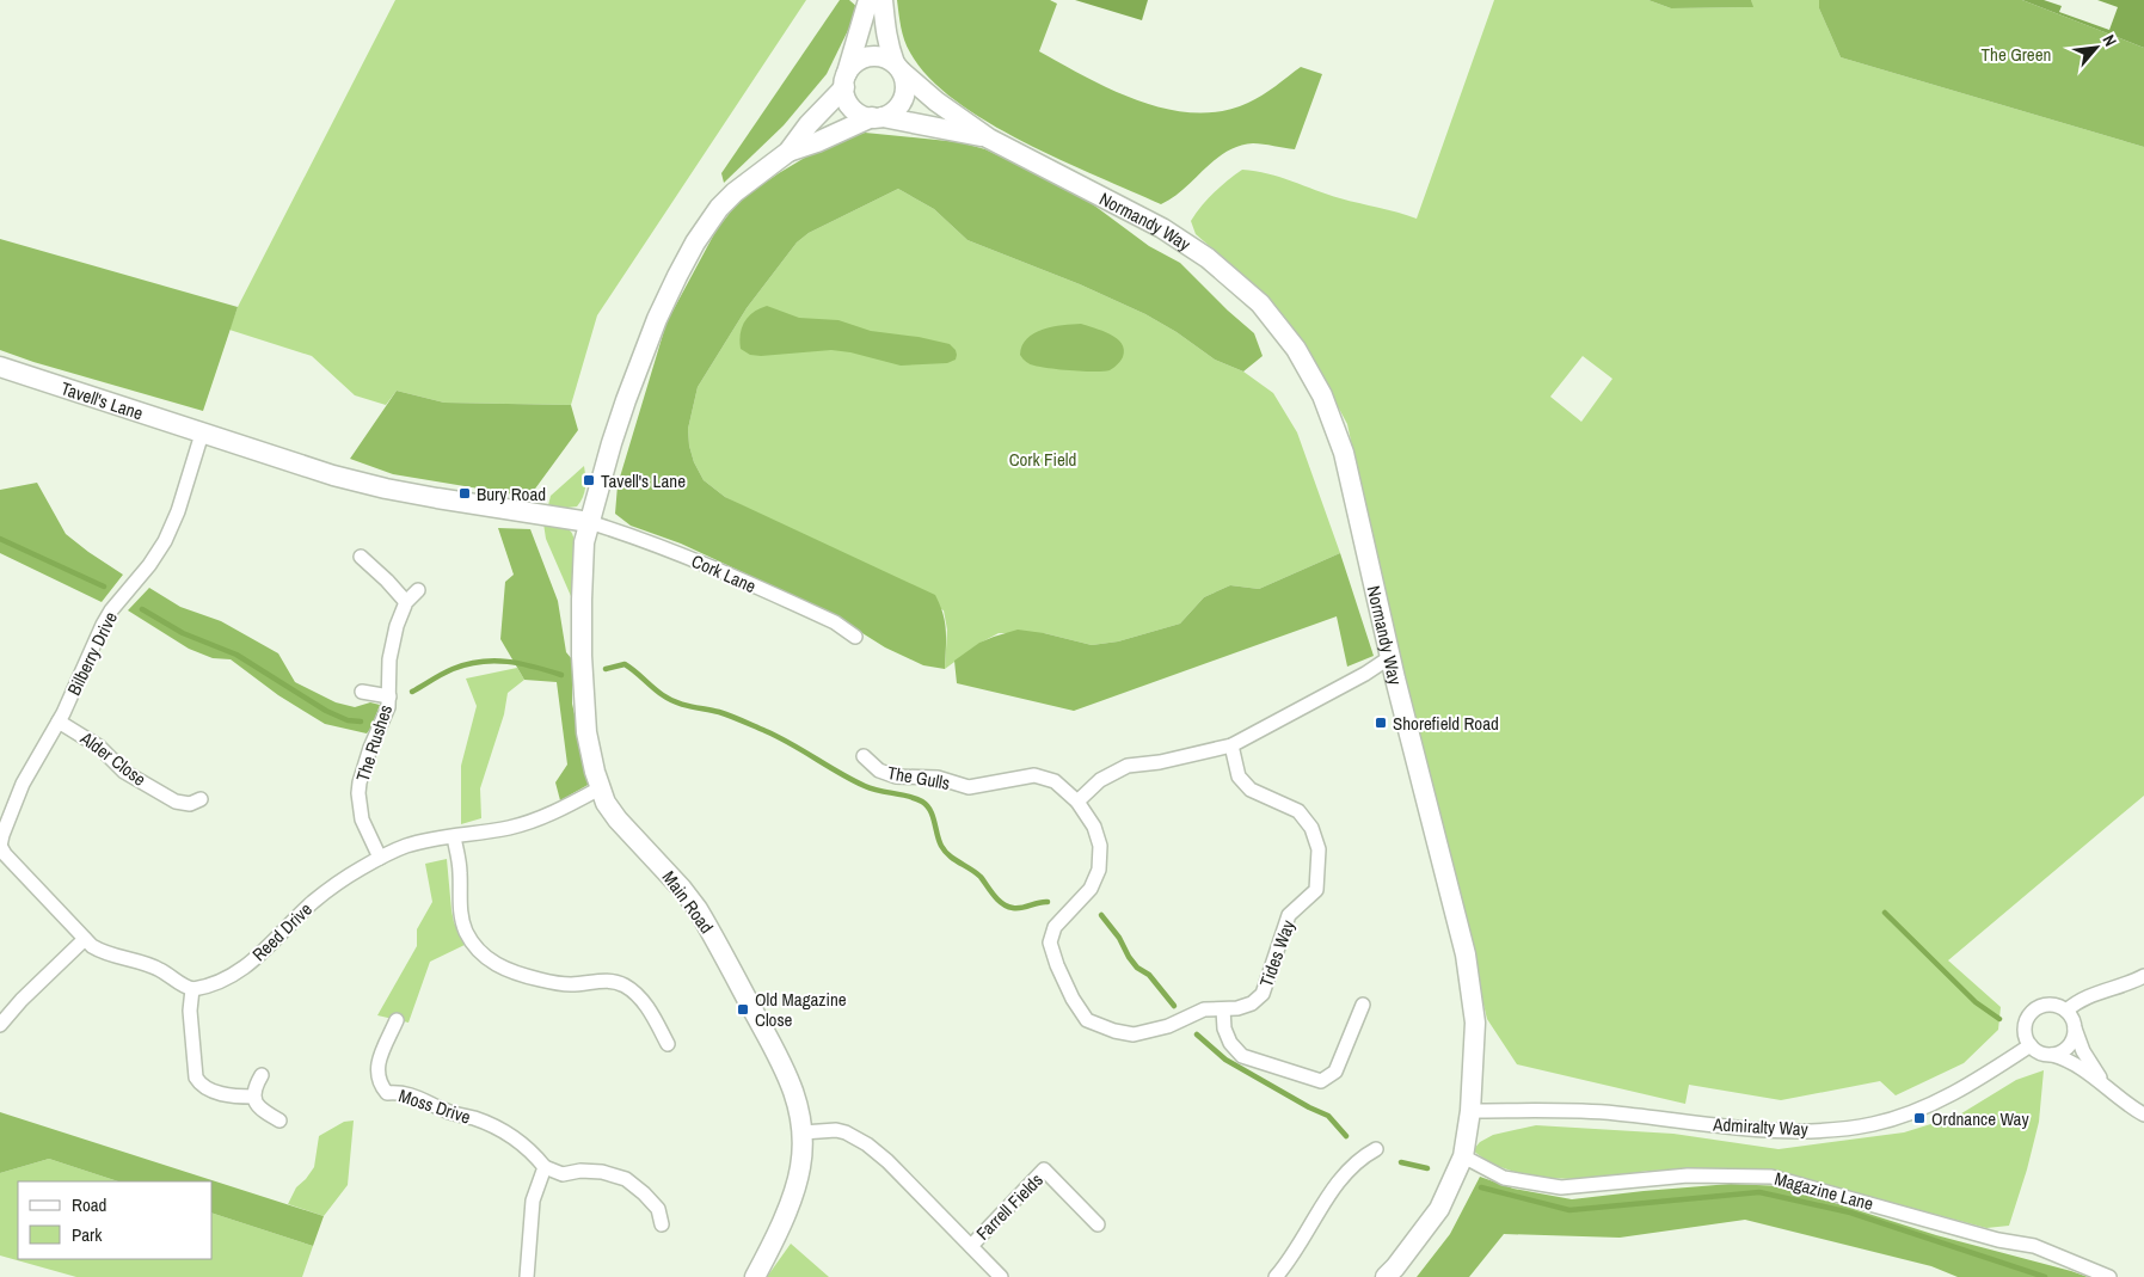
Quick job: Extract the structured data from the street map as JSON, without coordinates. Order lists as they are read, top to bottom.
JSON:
{
  "streets": {
    "street": [
      "Normandy Way",
      "Tavell's Lane",
      "Cork Lane",
      "Bilberry Drive",
      "The Rushes",
      "Alder Close",
      "The Gulls",
      "Main Road",
      "Reed Drive",
      "Tides Way",
      "Moss Drive",
      "Admiralty Way",
      "Magazine Lane",
      "Farrell Fields"
    ]
  },
  "crossings": [
    ["Normandy Way", "Admiralty Way"],
    ["Normandy Way", "Magazine Lane"],
    ["Tavell's Lane", "Cork Lane"],
    ["Tavell's Lane", "Bilberry Drive"],
    ["Tavell's Lane", "Main Road"],
    ["Cork Lane", "Main Road"],
    ["Bilberry Drive", "Alder Close"],
    ["The Rushes", "Reed Drive"],
    ["The Gulls", "Tides Way"],
    ["Main Road", "Reed Drive"]
  ],
  "parks": ["The Green", "Cork Field"],
  "places": {
    "transit": [
      "Tavell's Lane",
      "Bury Road",
      "Shorefield Road",
      "Old Magazine Close",
      "Ordnance Way"
    ]
  },
  "legend": ["Road", "Park"],
  "north": "top right"
}
